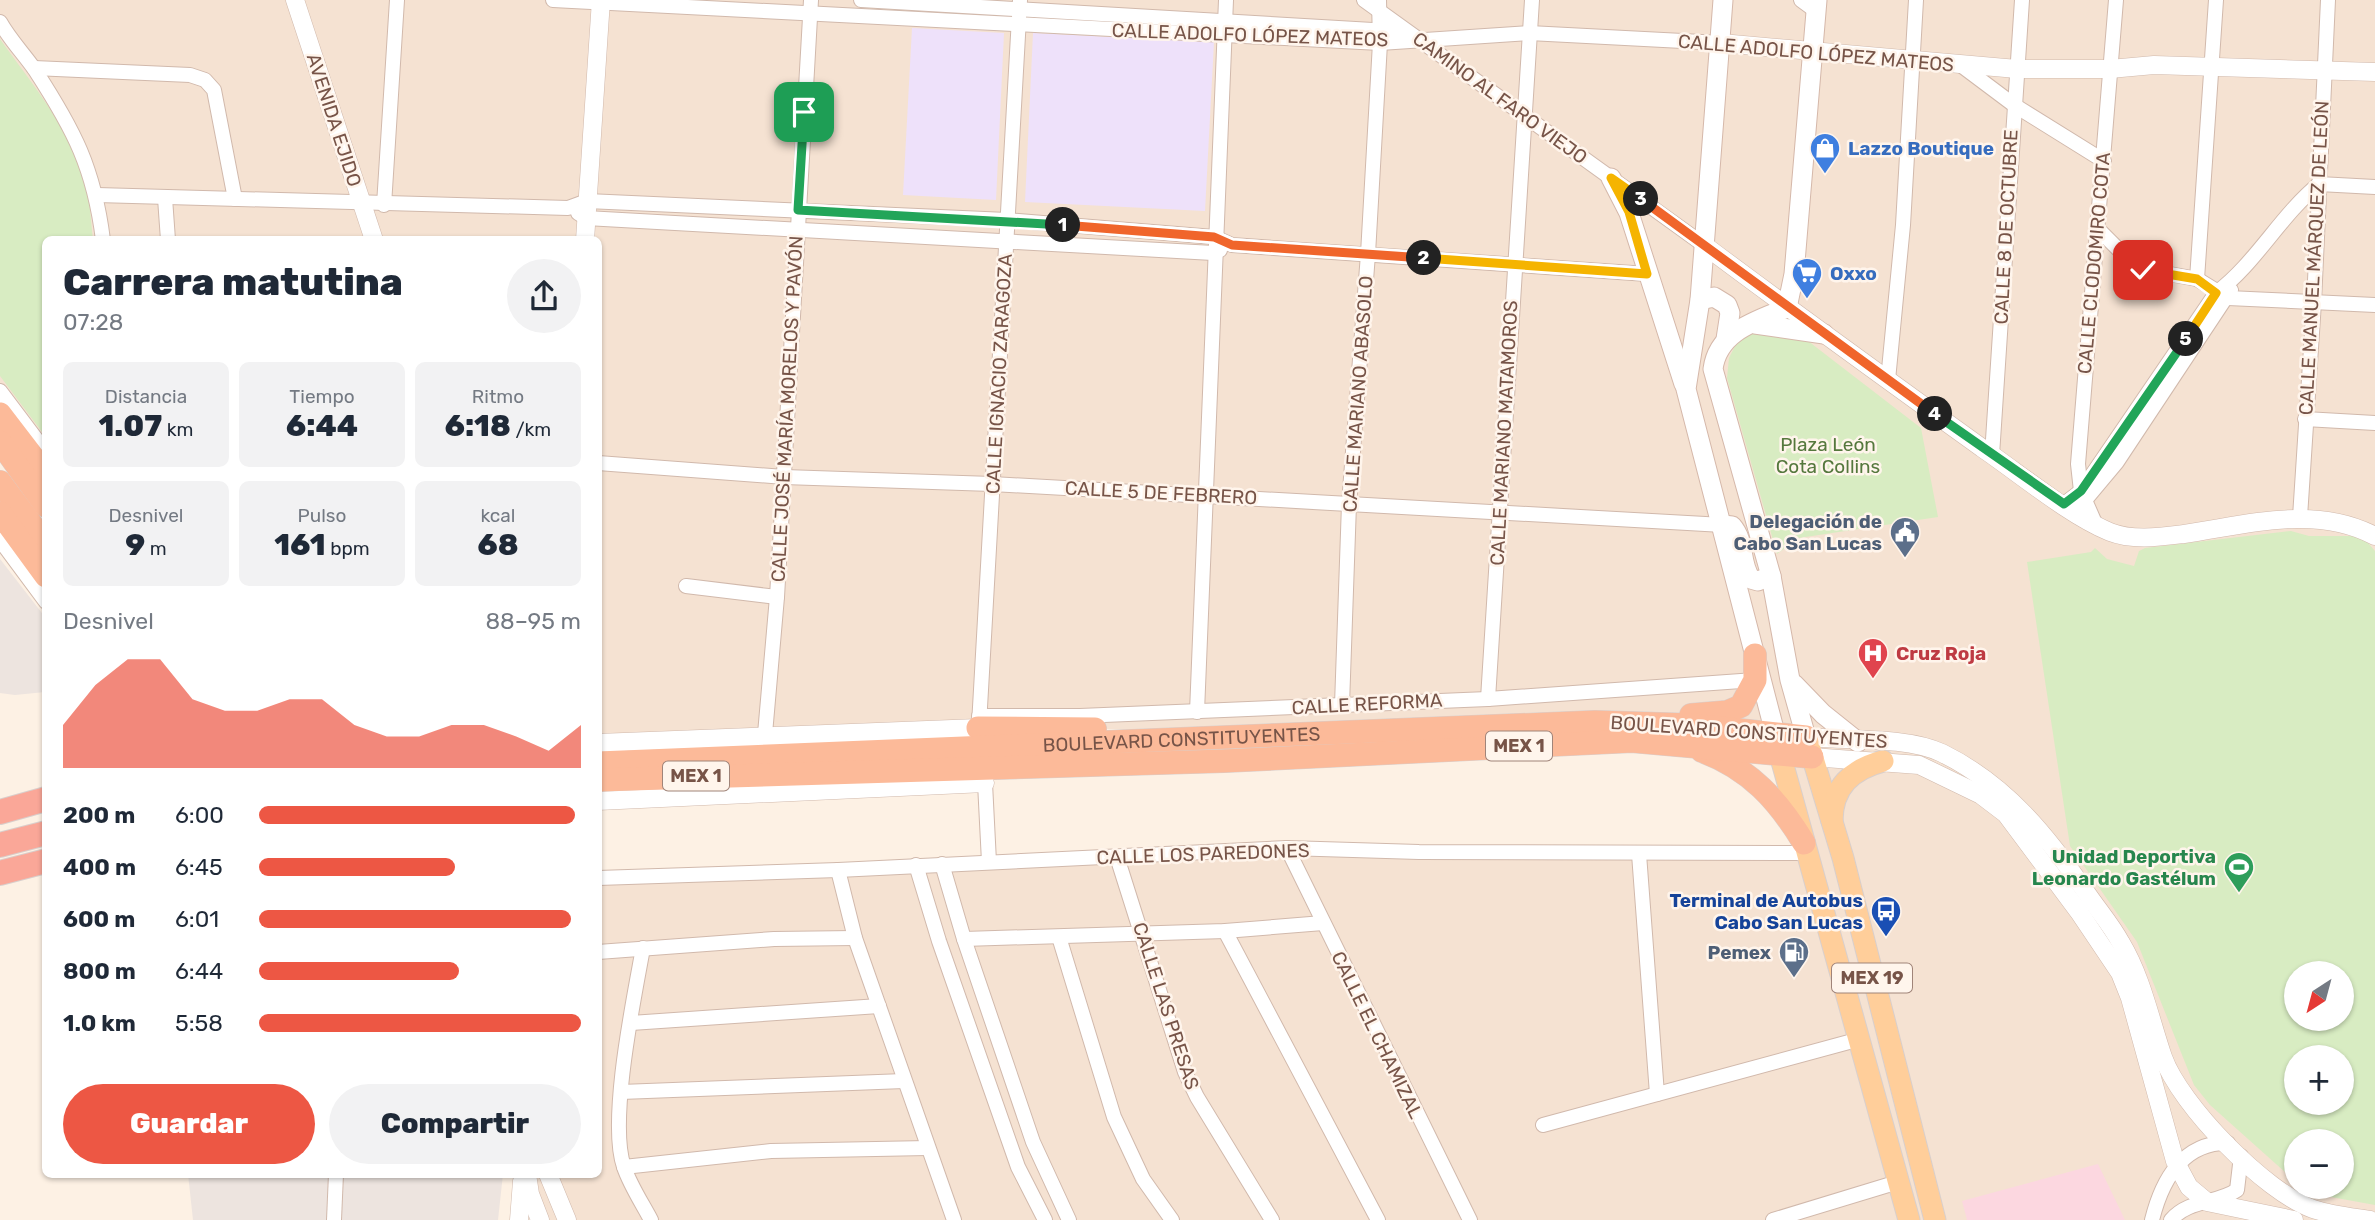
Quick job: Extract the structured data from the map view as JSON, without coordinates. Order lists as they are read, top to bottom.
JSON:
{
  "streets": {
    "highway": ["BOULEVARD CONSTITUYENTES", "MEX 1"],
    "main road": ["MEX 19"],
    "street": [
      "CALLE ADOLFO LÓPEZ MATEOS",
      "CAMINO AL FARO VIEJO",
      "AVENIDA EJIDO",
      "CALLE 8 DE OCTUBRE",
      "CALLE MANUEL MÁRQUEZ DE LEÓN",
      "CALLE CLODOMIRO COTA",
      "CALLE IGNACIO ZARAGOZA",
      "CALLE MARIANO ABASOLO",
      "CALLE JOSÉ MARÍA MORELOS Y PAVÓN",
      "CALLE MARIANO MATAMOROS",
      "CALLE 5 DE FEBRERO",
      "CALLE REFORMA",
      "CALLE LOS PAREDONES",
      "CALLE LAS PRESAS",
      "CALLE EL CHAMIZAL"
    ]
  },
  "crossings": [
    ["CALLE ADOLFO LÓPEZ MATEOS", "CAMINO AL FARO VIEJO"],
    ["CALLE ADOLFO LÓPEZ MATEOS", "CALLE 8 DE OCTUBRE"],
    ["CALLE ADOLFO LÓPEZ MATEOS", "CALLE MANUEL MÁRQUEZ DE LEÓN"],
    ["CALLE ADOLFO LÓPEZ MATEOS", "CALLE CLODOMIRO COTA"],
    ["CALLE ADOLFO LÓPEZ MATEOS", "CALLE IGNACIO ZARAGOZA"],
    ["CALLE ADOLFO LÓPEZ MATEOS", "CALLE MARIANO ABASOLO"],
    ["CALLE ADOLFO LÓPEZ MATEOS", "CALLE JOSÉ MARÍA MORELOS Y PAVÓN"],
    ["CALLE ADOLFO LÓPEZ MATEOS", "CALLE MARIANO MATAMOROS"],
    ["CAMINO AL FARO VIEJO", "CALLE MARIANO ABASOLO"],
    ["CAMINO AL FARO VIEJO", "CALLE MARIANO MATAMOROS"],
    ["CALLE IGNACIO ZARAGOZA", "CALLE 5 DE FEBRERO"],
    ["CALLE IGNACIO ZARAGOZA", "CALLE REFORMA"],
    ["CALLE IGNACIO ZARAGOZA", "BOULEVARD CONSTITUYENTES"],
    ["CALLE MARIANO ABASOLO", "CALLE 5 DE FEBRERO"],
    ["CALLE MARIANO ABASOLO", "CALLE REFORMA"],
    ["CALLE JOSÉ MARÍA MORELOS Y PAVÓN", "CALLE 5 DE FEBRERO"],
    ["CALLE JOSÉ MARÍA MORELOS Y PAVÓN", "BOULEVARD CONSTITUYENTES"],
    ["CALLE MARIANO MATAMOROS", "CALLE 5 DE FEBRERO"],
    ["CALLE MARIANO MATAMOROS", "CALLE REFORMA"],
    ["CALLE REFORMA", "BOULEVARD CONSTITUYENTES"],
    ["BOULEVARD CONSTITUYENTES", "MEX 1"],
    ["BOULEVARD CONSTITUYENTES", "MEX 19"],
    ["CALLE LOS PAREDONES", "MEX 19"],
    ["CALLE LOS PAREDONES", "CALLE LAS PRESAS"],
    ["CALLE LOS PAREDONES", "CALLE EL CHAMIZAL"]
  ],
  "parks": ["Plaza León Cota Collins"],
  "places": {
    "shop": ["Lazzo Boutique"],
    "supermarket": ["Oxxo"],
    "public building": ["Delegación de Cabo San Lucas"],
    "hospital": ["Cruz Roja"],
    "sports": ["Unidad Deportiva Leonardo Gastélum"],
    "bus stop": ["Terminal de Autobus Cabo San Lucas"],
    "fuel station": ["Pemex"]
  },
  "north": "bottom left",
  "page": {
    "pins": [
      "3",
      "1",
      "2",
      "5",
      "4"
    ],
    "heading": ["Carrera matutina", "07:28"],
    "stats": [
      ["Distancia", "1.07 km"],
      ["Tiempo", "6:44"],
      ["Ritmo", "6:18 /km"],
      ["Desnivel", "9 m"],
      ["Pulso", "161 bpm"],
      ["kcal", "68"]
    ],
    "chart": ["Desnivel", "88–95 m"],
    "list": [
      {
        "name": "200 m",
        "note": "6:00"
      },
      {
        "name": "400 m",
        "note": "6:45"
      },
      {
        "name": "600 m",
        "note": "6:01"
      },
      {
        "name": "800 m",
        "note": "6:44"
      },
      {
        "name": "1.0 km",
        "note": "5:58"
      }
    ],
    "map_buttons": ["+", "−"],
    "buttons": ["Guardar", "Compartir"]
  }
}
